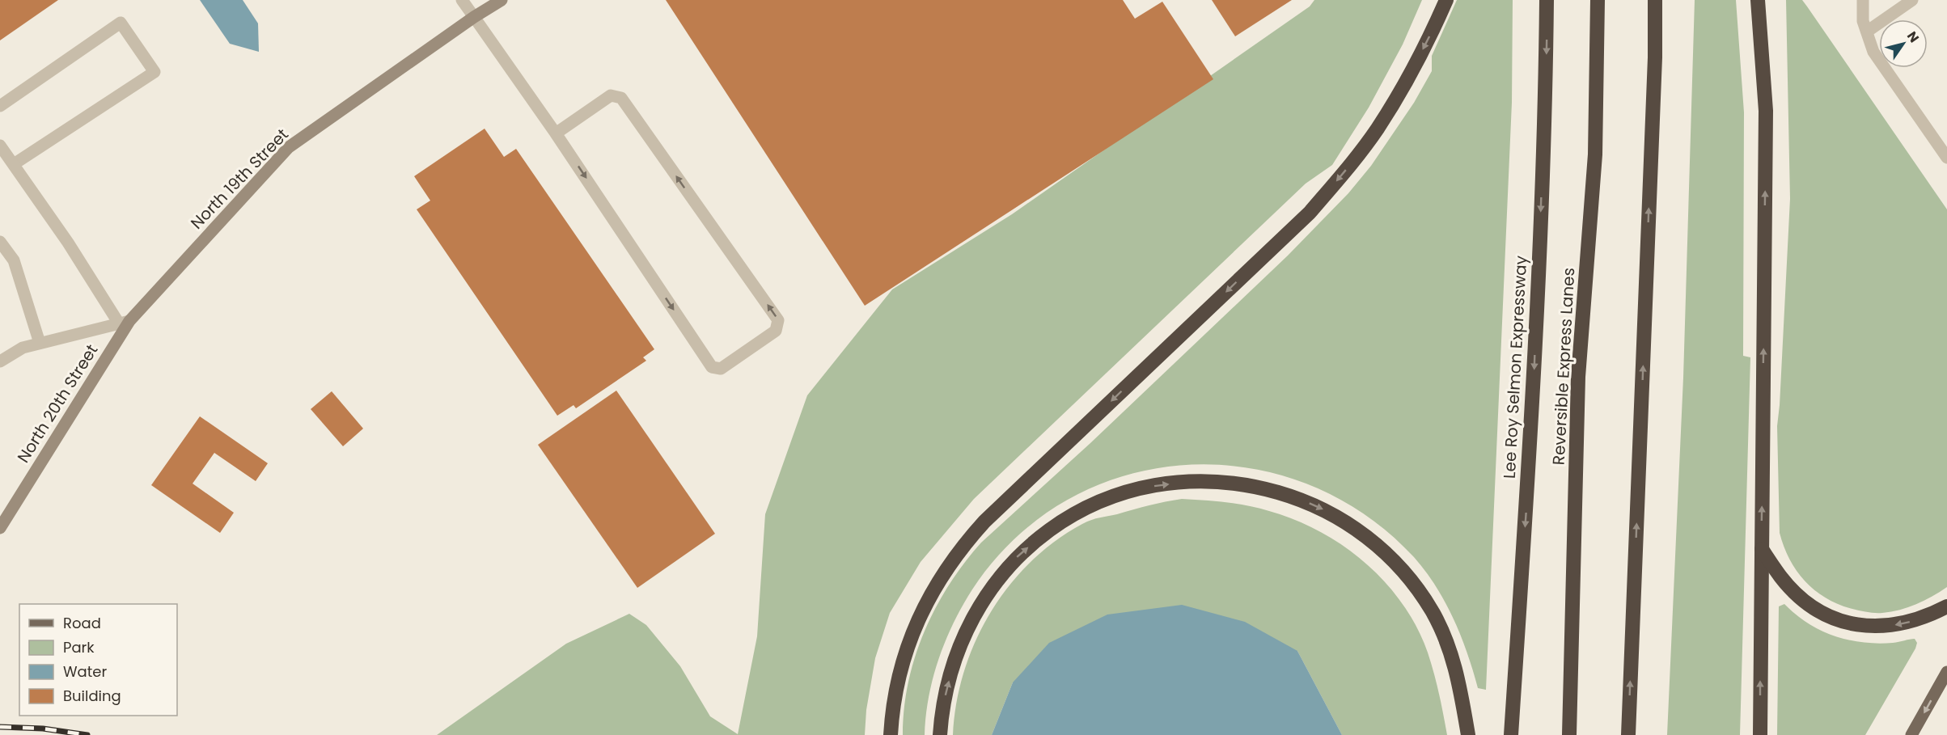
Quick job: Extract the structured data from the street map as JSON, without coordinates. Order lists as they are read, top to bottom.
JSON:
{
  "streets": {
    "highway": ["Reversible Express Lanes", "Lee Roy Selmon Expressway"],
    "street": ["North 19th Street", "North 20th Street"]
  },
  "crossings": [
    ["North 19th Street", "North 20th Street"]
  ],
  "legend": [
    "Road",
    "Park",
    "Water",
    "Building"
  ],
  "north": "top right"
}
